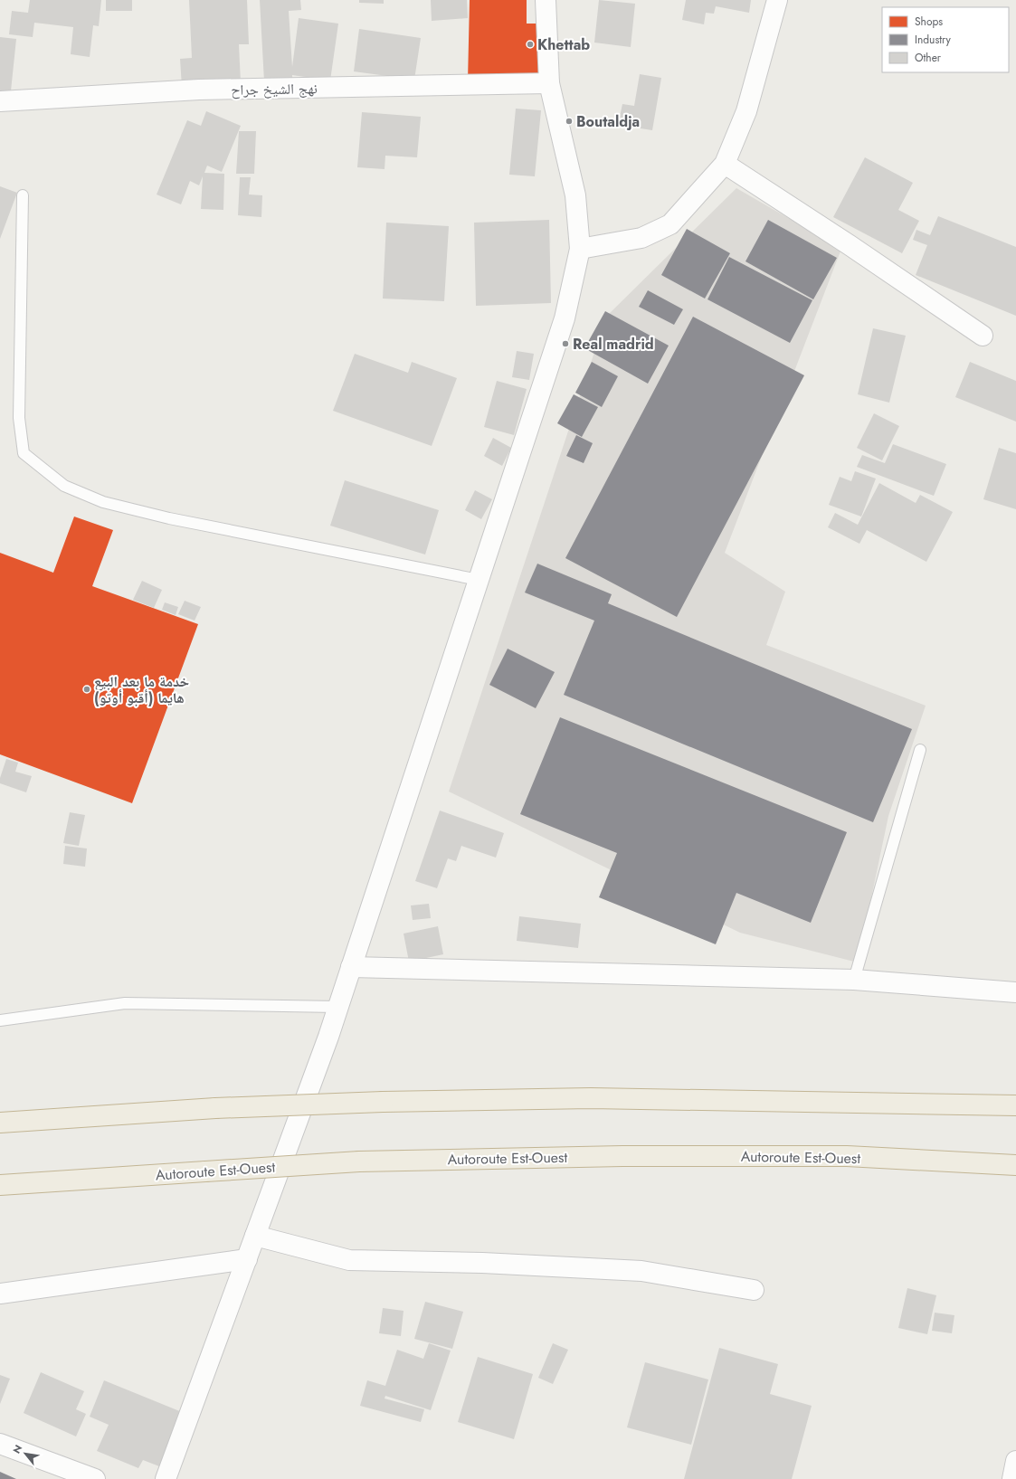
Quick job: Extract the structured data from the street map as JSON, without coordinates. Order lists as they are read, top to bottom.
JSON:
{
  "streets": {
    "highway": ["Autoroute Est-Ouest"],
    "street": ["نهج الشيخ جراح"]
  },
  "places": [
    "Khettab",
    "Boutaldja",
    "Real madrid",
    "خدمة ما بعد البيع هايما (أقبو أوتو)"
  ],
  "legend": ["Shops", "Industry", "Other"],
  "north": "top left"
}
